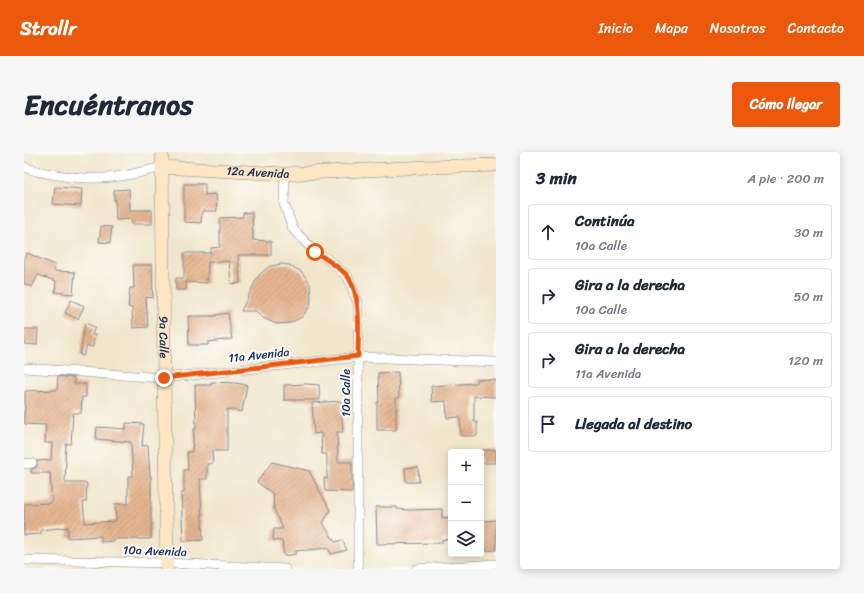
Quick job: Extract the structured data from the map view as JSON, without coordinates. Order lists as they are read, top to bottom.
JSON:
{
  "streets": {
    "street": [
      "12a Avenida",
      "9a Calle",
      "11a Avenida",
      "10a Calle",
      "10a Avenida"
    ]
  },
  "crossings": [
    ["12a Avenida", "9a Calle"],
    ["12a Avenida", "10a Calle"],
    ["9a Calle", "11a Avenida"],
    ["9a Calle", "10a Avenida"],
    ["11a Avenida", "10a Calle"]
  ],
  "page": {
    "header": "Strollr",
    "nav": [
      "Inicio",
      "Mapa",
      "Nosotros",
      "Contacto"
    ],
    "title": "Encuéntranos",
    "buttons": "Cómo llegar",
    "heading": ["3 min", "A pie · 200 m"],
    "list": [
      ["Continúa", "10a Calle", "30 m"],
      ["Gira a la derecha", "10a Calle", "50 m"],
      ["Gira a la derecha", "11a Avenida", "120 m"],
      "Llegada al destino"
    ],
    "map_buttons": ["+", "−"]
  }
}
